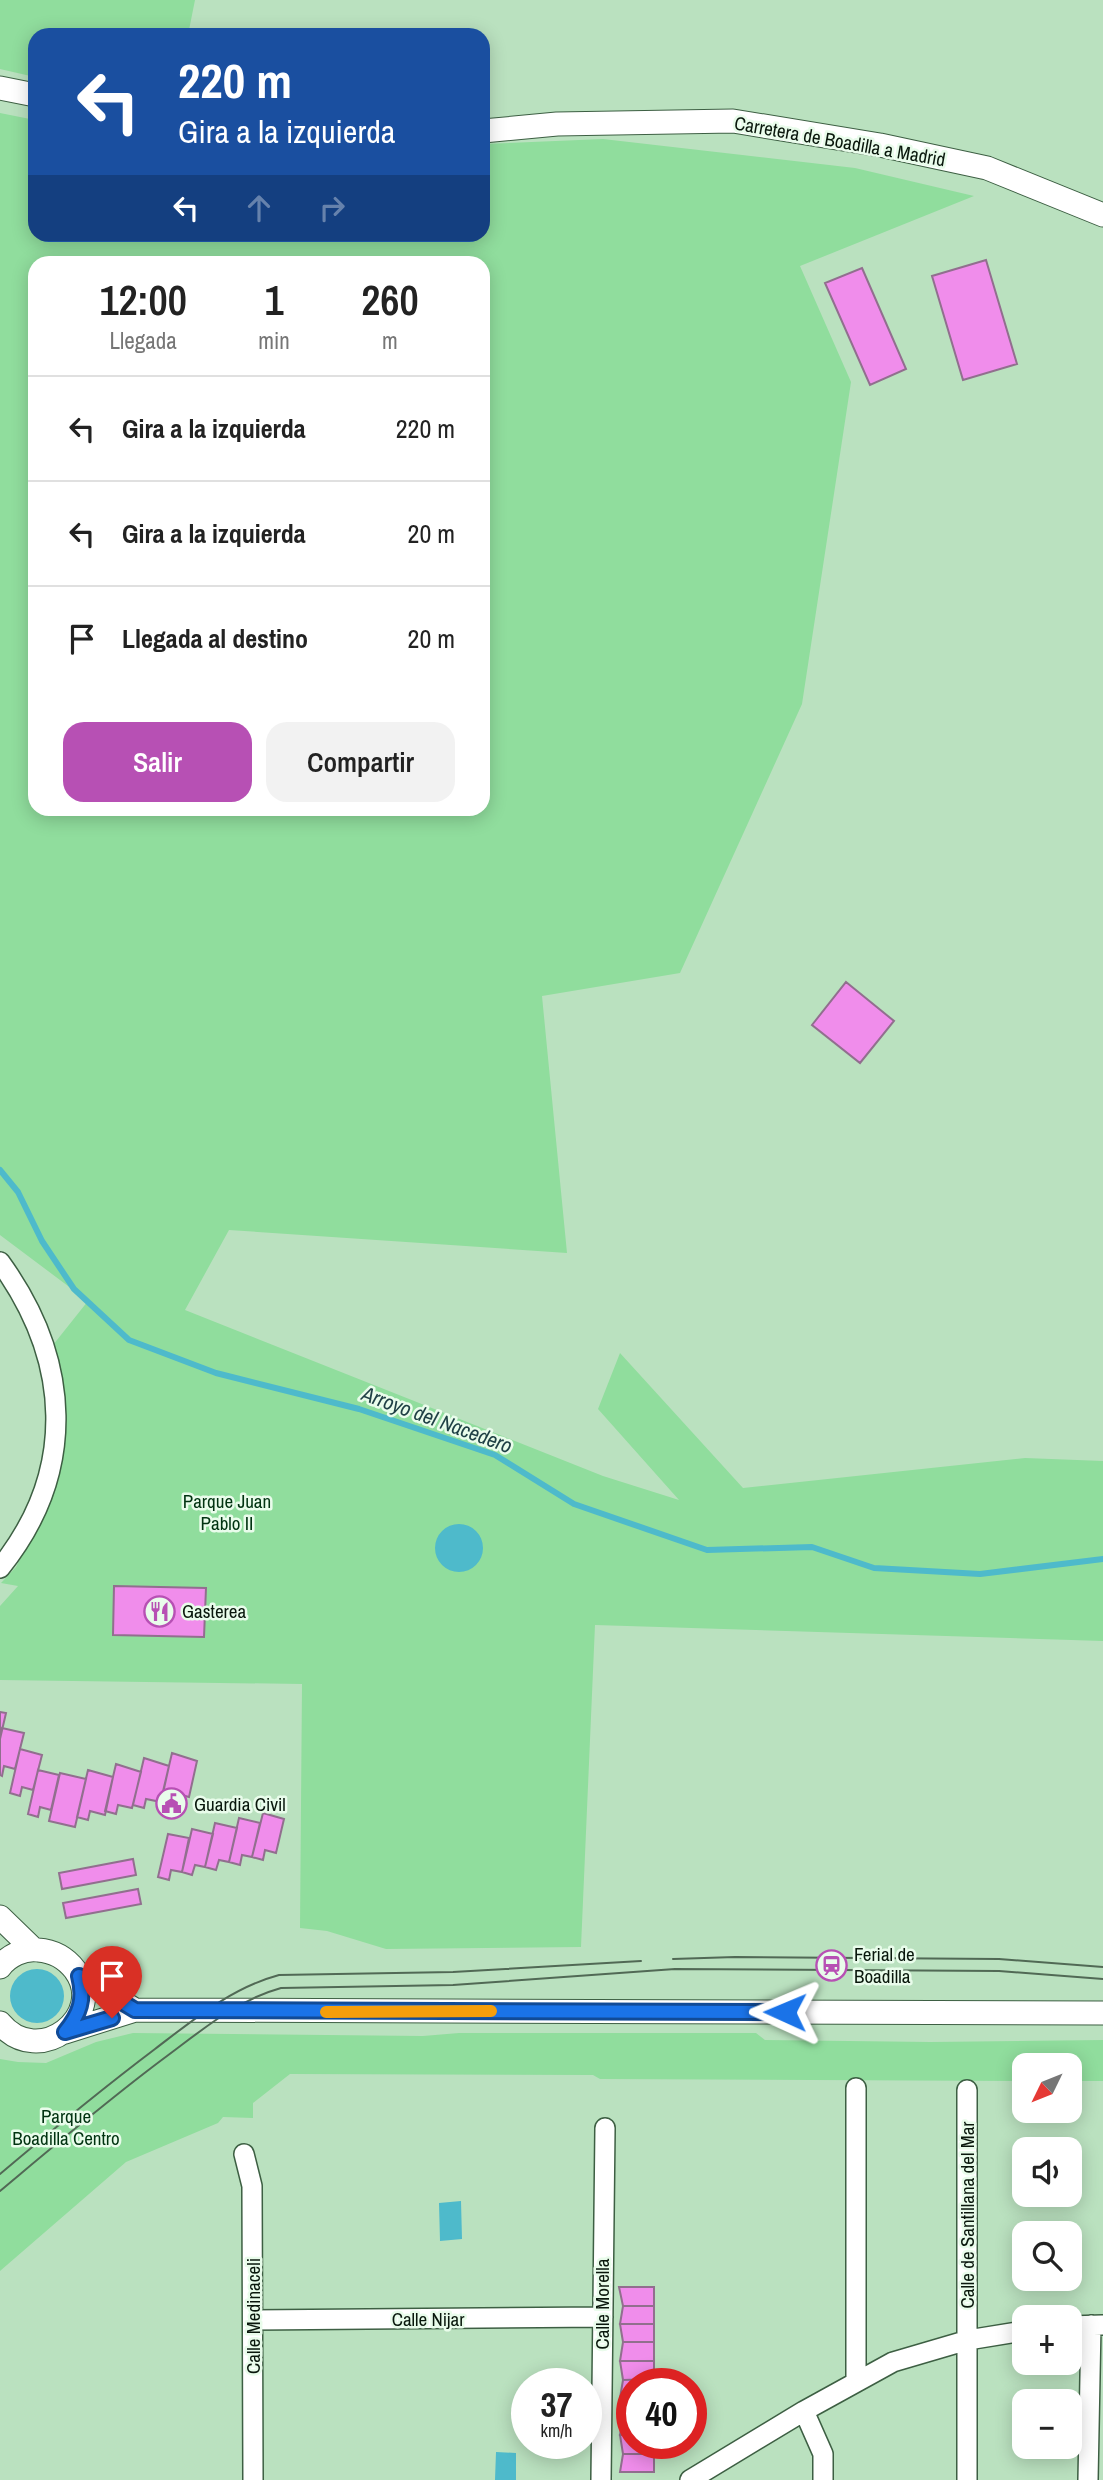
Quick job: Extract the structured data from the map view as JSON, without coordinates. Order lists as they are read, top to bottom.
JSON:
{
  "streets": {
    "street": [
      "Carretera de Boadilla a Madrid",
      "Calle de Santillana del Mar",
      "Calle Morella",
      "Calle Medinaceli",
      "Calle Nijar"
    ]
  },
  "crossings": [
    ["Calle Morella", "Calle Nijar"],
    ["Calle Medinaceli", "Calle Nijar"]
  ],
  "water": ["Arroyo del Nacedero"],
  "parks": ["Parque Juan Pablo II", "Parque Boadilla Centro"],
  "places": {
    "restaurant": ["Gasterea"],
    "public building": ["Guardia Civil"],
    "station": ["Ferial de Boadilla"]
  },
  "north": "bottom left",
  "page": {
    "turn": ["220 m", "Gira a la izquierda"],
    "eta": [
      "12:00",
      "Llegada",
      "1",
      "min",
      "260",
      "m"
    ],
    "list": [
      {
        "name": "Gira a la izquierda",
        "value": "220 m"
      },
      {
        "name": "Gira a la izquierda",
        "value": "20 m"
      },
      {
        "name": "Llegada al destino",
        "value": "20 m"
      }
    ],
    "buttons": ["Salir", "Compartir"],
    "map_buttons": ["+", "−"],
    "speed": "37 km/h",
    "limit": "40"
  }
}
